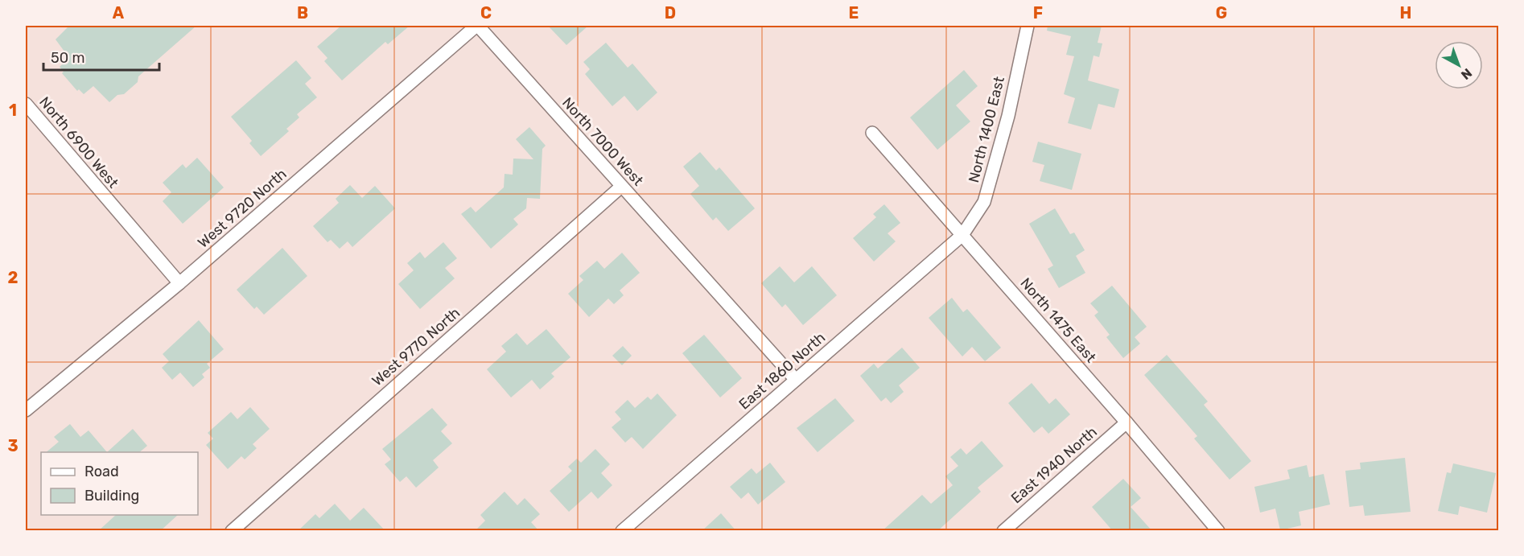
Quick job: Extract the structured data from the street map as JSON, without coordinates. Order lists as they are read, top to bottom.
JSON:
{
  "streets": {
    "street": [
      "North 1400 East",
      "North 7000 West",
      "North 6900 West",
      "West 9720 North",
      "North 1475 East",
      "West 9770 North",
      "East 1860 North",
      "East 1940 North"
    ]
  },
  "crossings": [
    ["North 1400 East", "North 1475 East"],
    ["North 1400 East", "East 1860 North"],
    ["North 7000 West", "West 9720 North"],
    ["North 7000 West", "West 9770 North"],
    ["North 7000 West", "East 1860 North"],
    ["North 6900 West", "West 9720 North"],
    ["North 1475 East", "East 1860 North"],
    ["North 1475 East", "East 1940 North"]
  ],
  "legend": ["Road", "Building"],
  "scale_bar": "50 m",
  "north": "bottom right",
  "grid": {
    "columns": [
      "A",
      "B",
      "C",
      "D",
      "E",
      "F",
      "G",
      "H"
    ],
    "rows": ["1", "2", "3"]
  }
}
